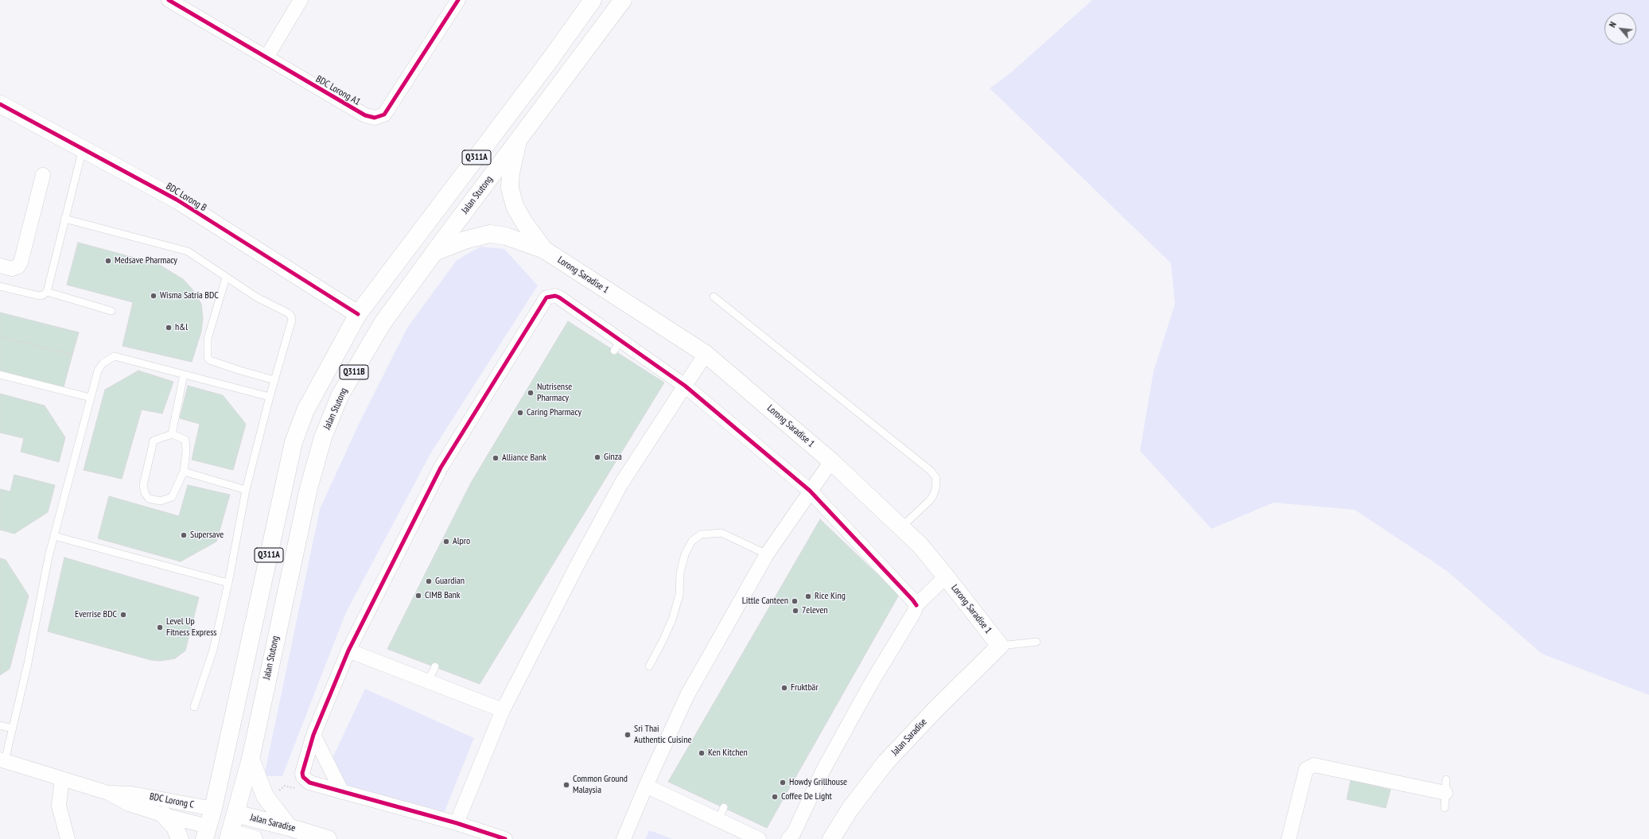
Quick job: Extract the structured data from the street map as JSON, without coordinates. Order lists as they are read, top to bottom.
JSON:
{
  "streets": {
    "main road": [
      "Q311A",
      "Jalan Stutong",
      "BDC Lorong B",
      "Lorong Saradise 1",
      "Q311B",
      "Jalan Saradise",
      "BDC Lorong C"
    ],
    "street": ["BDC Lorong A1"]
  },
  "crossings": [
    ["Q311A", "BDC Lorong B"],
    ["Q311A", "BDC Lorong C"],
    ["Jalan Stutong", "BDC Lorong B"],
    ["Jalan Stutong", "Jalan Saradise"],
    ["Jalan Stutong", "BDC Lorong C"],
    ["Lorong Saradise 1", "Jalan Saradise"],
    ["Jalan Saradise", "BDC Lorong C"]
  ],
  "places": [
    "Medsave Pharmacy",
    "Wisma Satria BDC",
    "h&l",
    "Nutrisense Pharmacy",
    "Caring Pharmacy",
    "Ginza",
    "Alliance Bank",
    "Supersave",
    "Alpro",
    "Guardian",
    "CIMB Bank",
    "Rice King",
    "Little Canteen",
    "7eleven",
    "Everrise BDC",
    "Level Up Fitness Express",
    "Fruktbär",
    "Sri Thai Authentic Cuisine",
    "Ken Kitchen",
    "Howdy Grillhouse",
    "Common Ground Malaysia",
    "Coffee De Light"
  ],
  "north": "top left"
}
